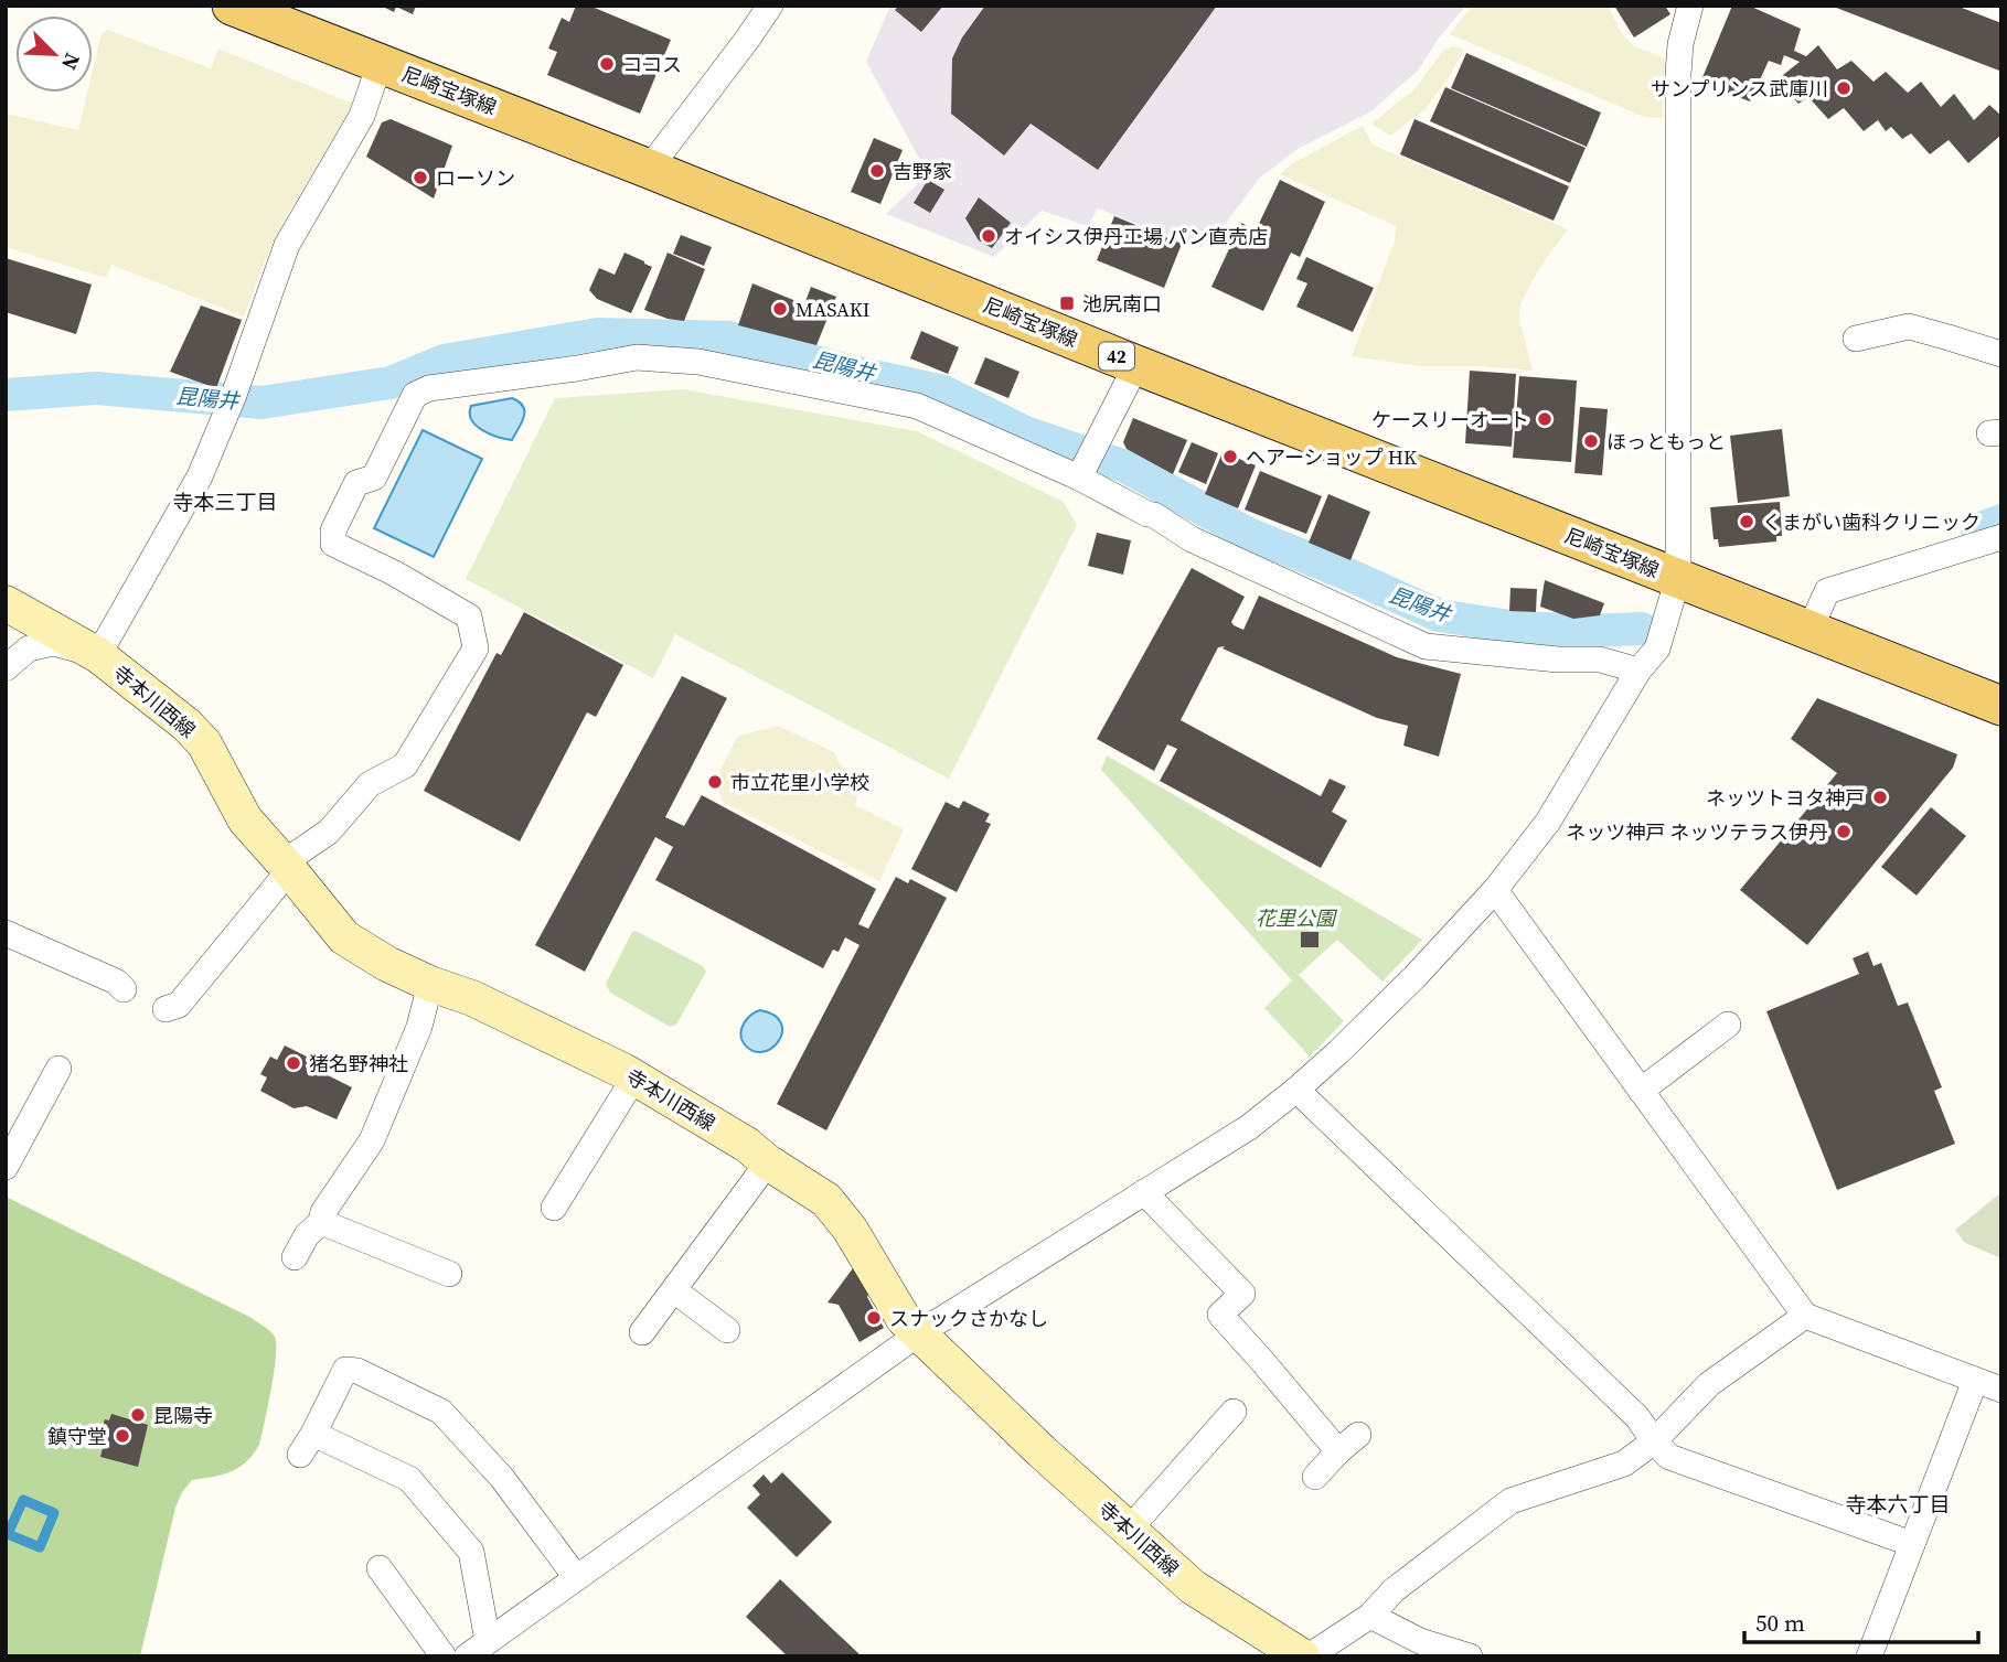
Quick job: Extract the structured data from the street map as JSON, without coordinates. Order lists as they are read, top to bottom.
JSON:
{
  "streets": {
    "main road": ["尼崎宝塚線", "42", "寺本川西線"]
  },
  "districts": ["寺本三丁目", "寺本六丁目"],
  "water": ["昆陽井"],
  "parks": ["花里公園"],
  "places": {
    "other": [
      "ココス",
      "サンプリンス武庫川",
      "吉野家",
      "ローソン",
      "オイシス伊丹工場 パン直売店",
      "MASAKI",
      "ケースリーオート",
      "ほっともっと",
      "ヘアーショップ HK",
      "くまがい歯科クリニック",
      "市立花里小学校",
      "ネッツトヨタ神戸",
      "ネッツ神戸 ネッツテラス伊丹",
      "猪名野神社",
      "スナックさかなし",
      "昆陽寺",
      "鎮守堂"
    ],
    "transit": ["池尻南口"]
  },
  "scale_bar": "50 m",
  "north": "bottom right"
}
